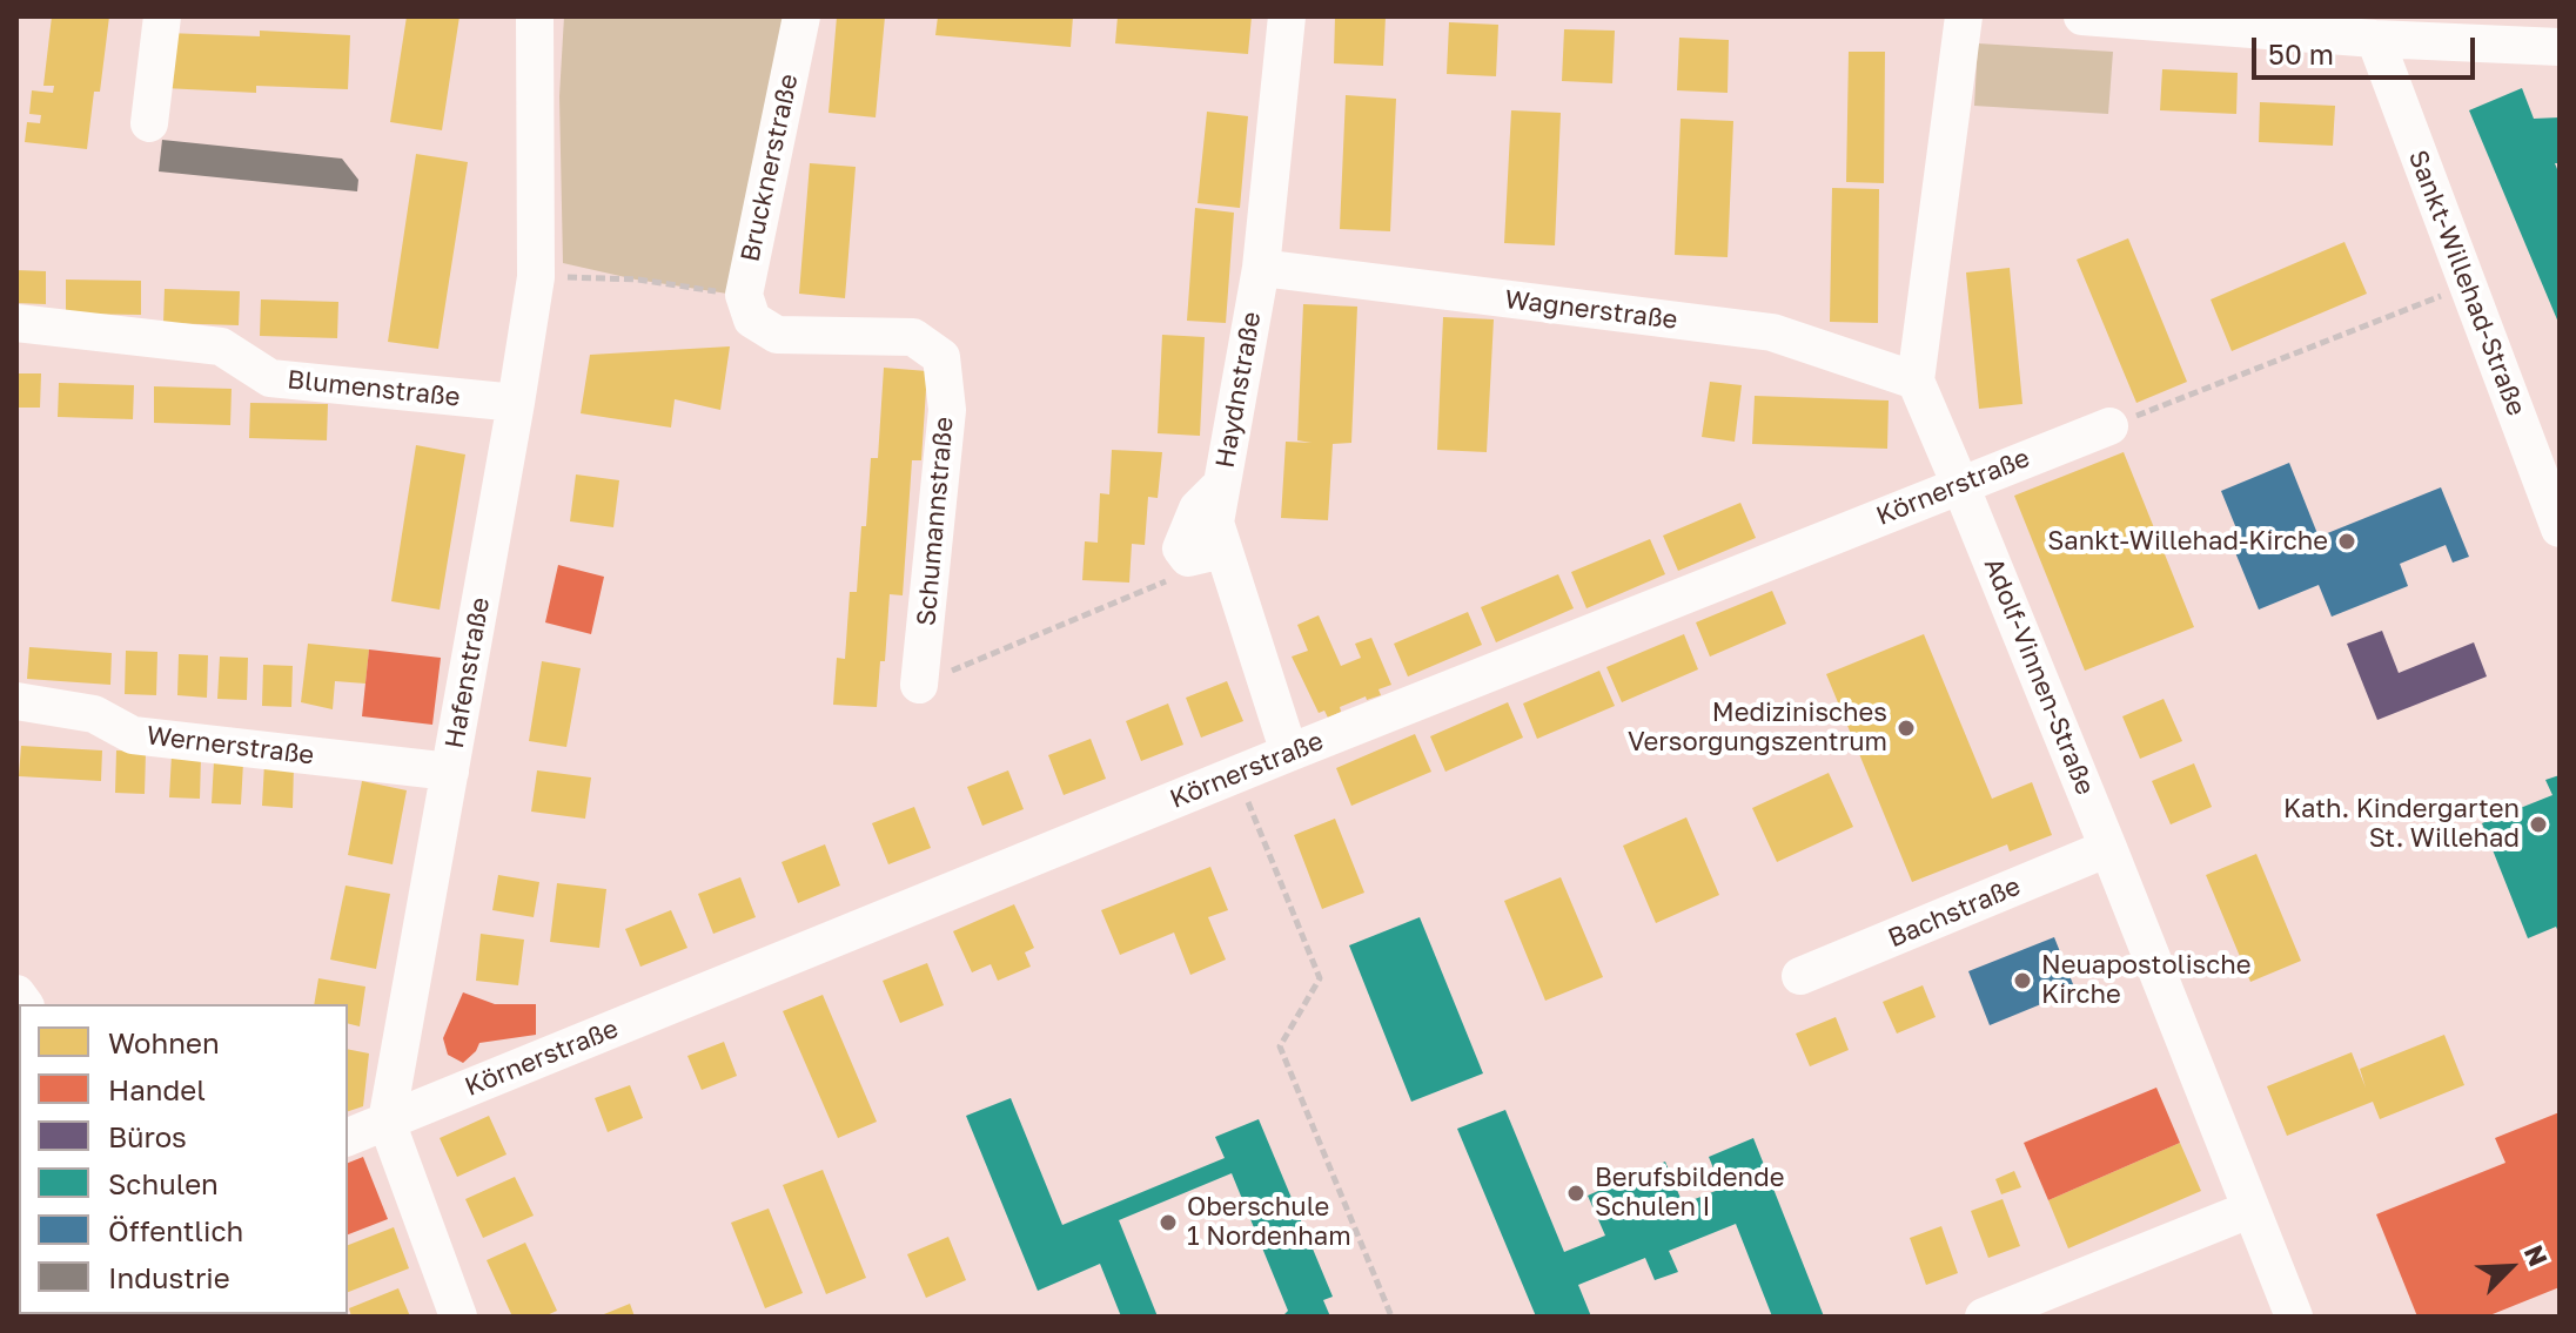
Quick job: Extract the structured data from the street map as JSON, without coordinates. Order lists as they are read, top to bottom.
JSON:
{
  "streets": {
    "street": [
      "Brucknerstraße",
      "Sankt-Willehad-Straße",
      "Wagnerstraße",
      "Blumenstraße",
      "Haydnstraße",
      "Körnerstraße",
      "Schumannstraße",
      "Hafenstraße",
      "Adolf-Vinnen-Straße",
      "Wernerstraße",
      "Bachstraße"
    ]
  },
  "crossings": [
    ["Brucknerstraße", "Schumannstraße"],
    ["Wagnerstraße", "Haydnstraße"],
    ["Wagnerstraße", "Adolf-Vinnen-Straße"],
    ["Blumenstraße", "Hafenstraße"],
    ["Haydnstraße", "Körnerstraße"],
    ["Körnerstraße", "Hafenstraße"],
    ["Körnerstraße", "Adolf-Vinnen-Straße"],
    ["Hafenstraße", "Wernerstraße"],
    ["Adolf-Vinnen-Straße", "Bachstraße"]
  ],
  "places": [
    "Sankt-Willehad-Kirche",
    "Medizinisches Versorgungszentrum",
    "Kath. Kindergarten St. Willehad",
    "Neuapostolische Kirche",
    "Berufsbildende Schulen I",
    "Oberschule 1 Nordenham"
  ],
  "legend": [
    "Wohnen",
    "Handel",
    "Büros",
    "Schulen",
    "Öffentlich",
    "Industrie"
  ],
  "scale_bar": "50 m",
  "north": "top right"
}
